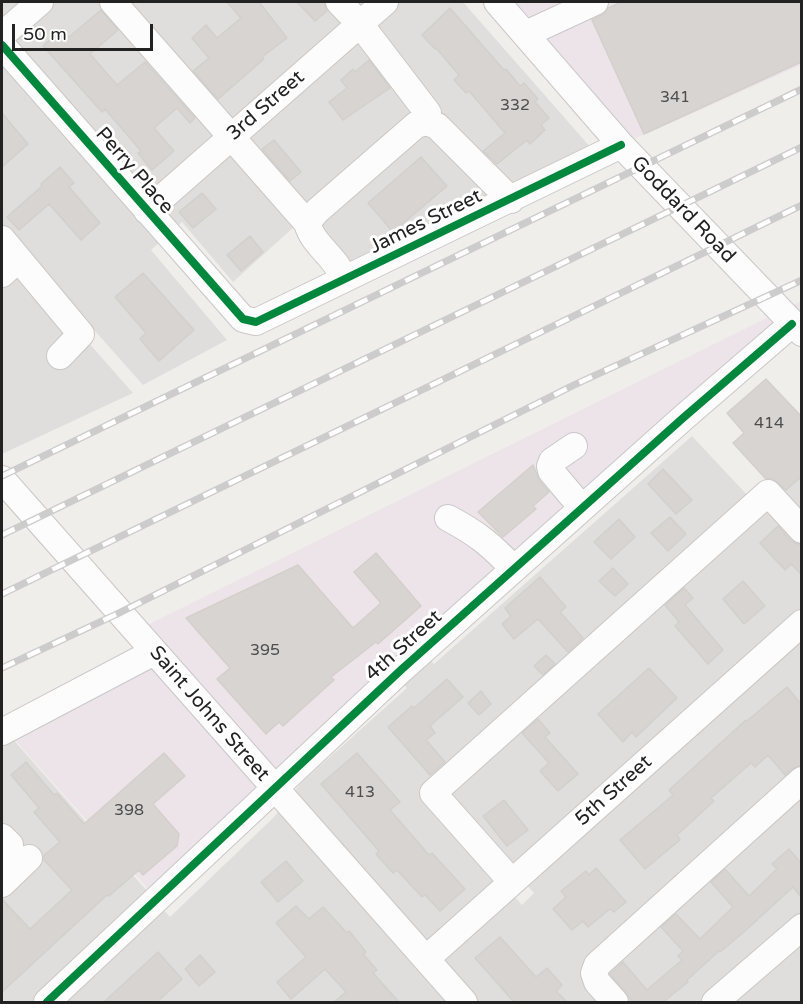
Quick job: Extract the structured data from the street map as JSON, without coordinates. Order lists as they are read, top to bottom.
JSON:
{
  "streets": {
    "street": [
      "3rd Street",
      "Perry Place",
      "Goddard Road",
      "James Street",
      "4th Street",
      "Saint Johns Street",
      "5th Street"
    ]
  },
  "crossings": [
    ["3rd Street", "Perry Place"],
    ["Perry Place", "James Street"],
    ["Goddard Road", "James Street"],
    ["Goddard Road", "4th Street"],
    ["4th Street", "Saint Johns Street"],
    ["Saint Johns Street", "5th Street"]
  ],
  "house_numbers": [
    "341",
    "332",
    "414",
    "395",
    "413",
    "398"
  ],
  "scale_bar": "50 m"
}
